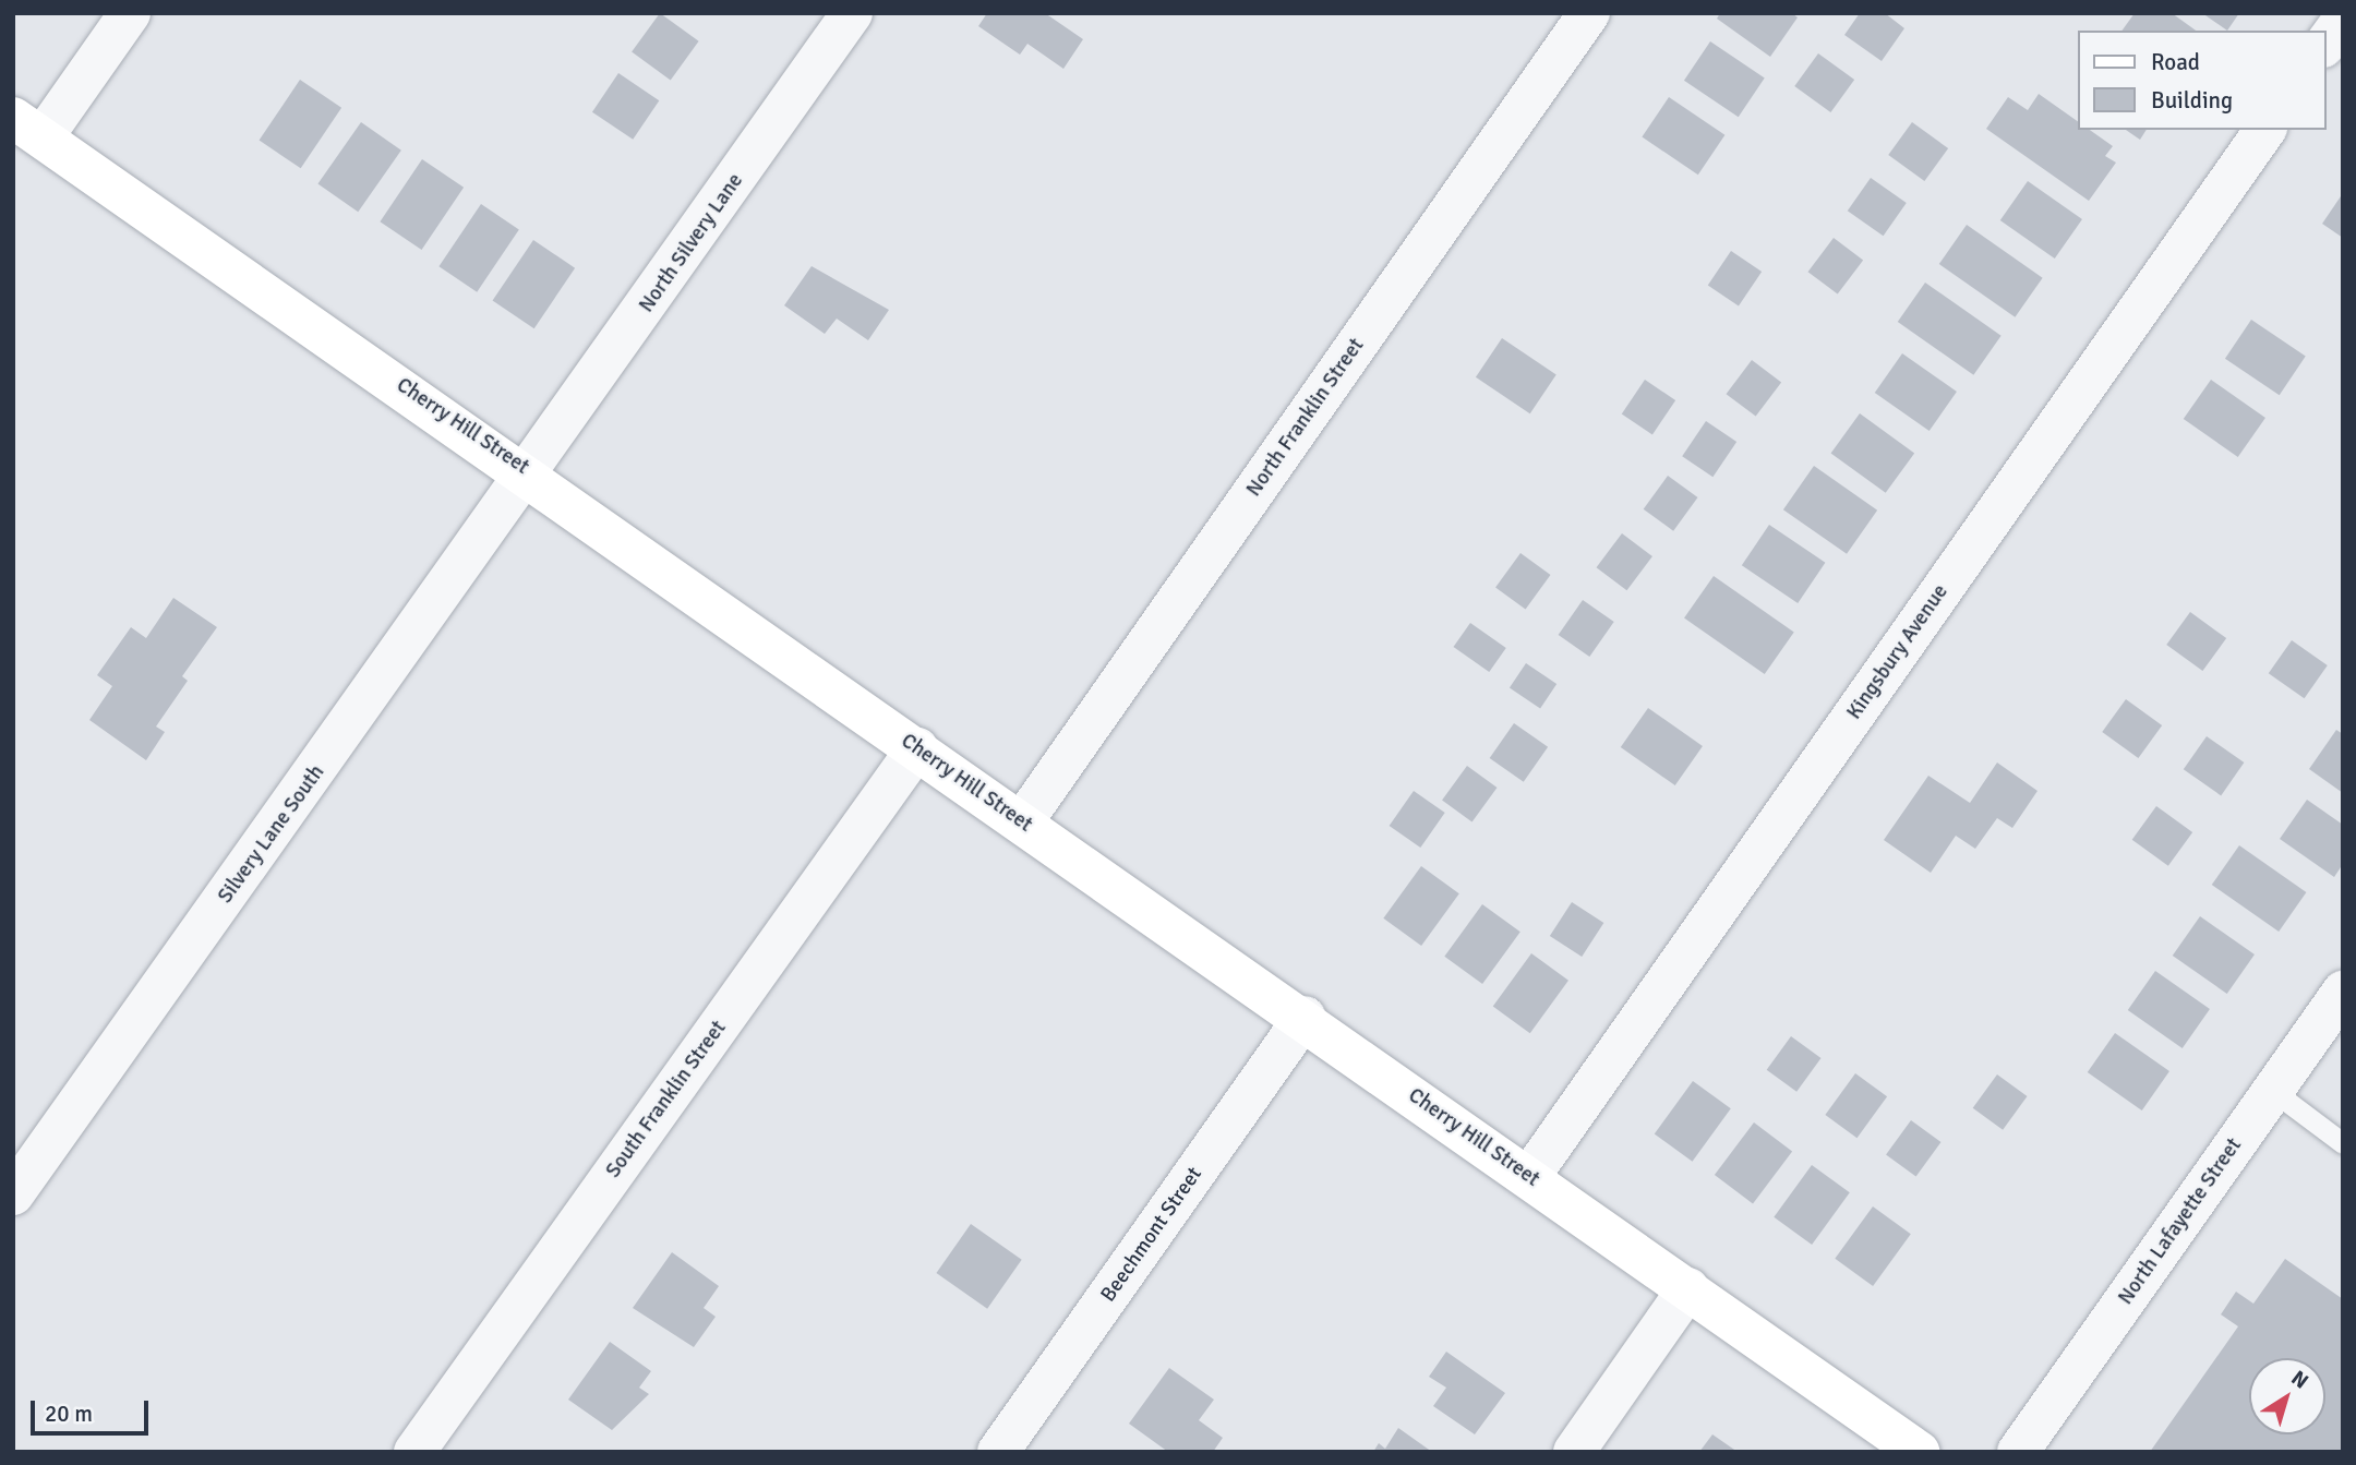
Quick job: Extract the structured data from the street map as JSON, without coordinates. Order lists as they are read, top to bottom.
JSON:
{
  "streets": {
    "main road": ["Cherry Hill Street"],
    "street": [
      "North Silvery Lane",
      "North Franklin Street",
      "Kingsbury Avenue",
      "Silvery Lane South",
      "South Franklin Street",
      "North Lafayette Street",
      "Beechmont Street"
    ]
  },
  "crossings": [
    ["North Silvery Lane", "Cherry Hill Street"],
    ["North Silvery Lane", "Silvery Lane South"],
    ["North Franklin Street", "Cherry Hill Street"],
    ["Cherry Hill Street", "Kingsbury Avenue"],
    ["Cherry Hill Street", "Silvery Lane South"],
    ["Cherry Hill Street", "South Franklin Street"],
    ["Cherry Hill Street", "Beechmont Street"]
  ],
  "legend": ["Road", "Building"],
  "scale_bar": "20 m",
  "north": "top right"
}
